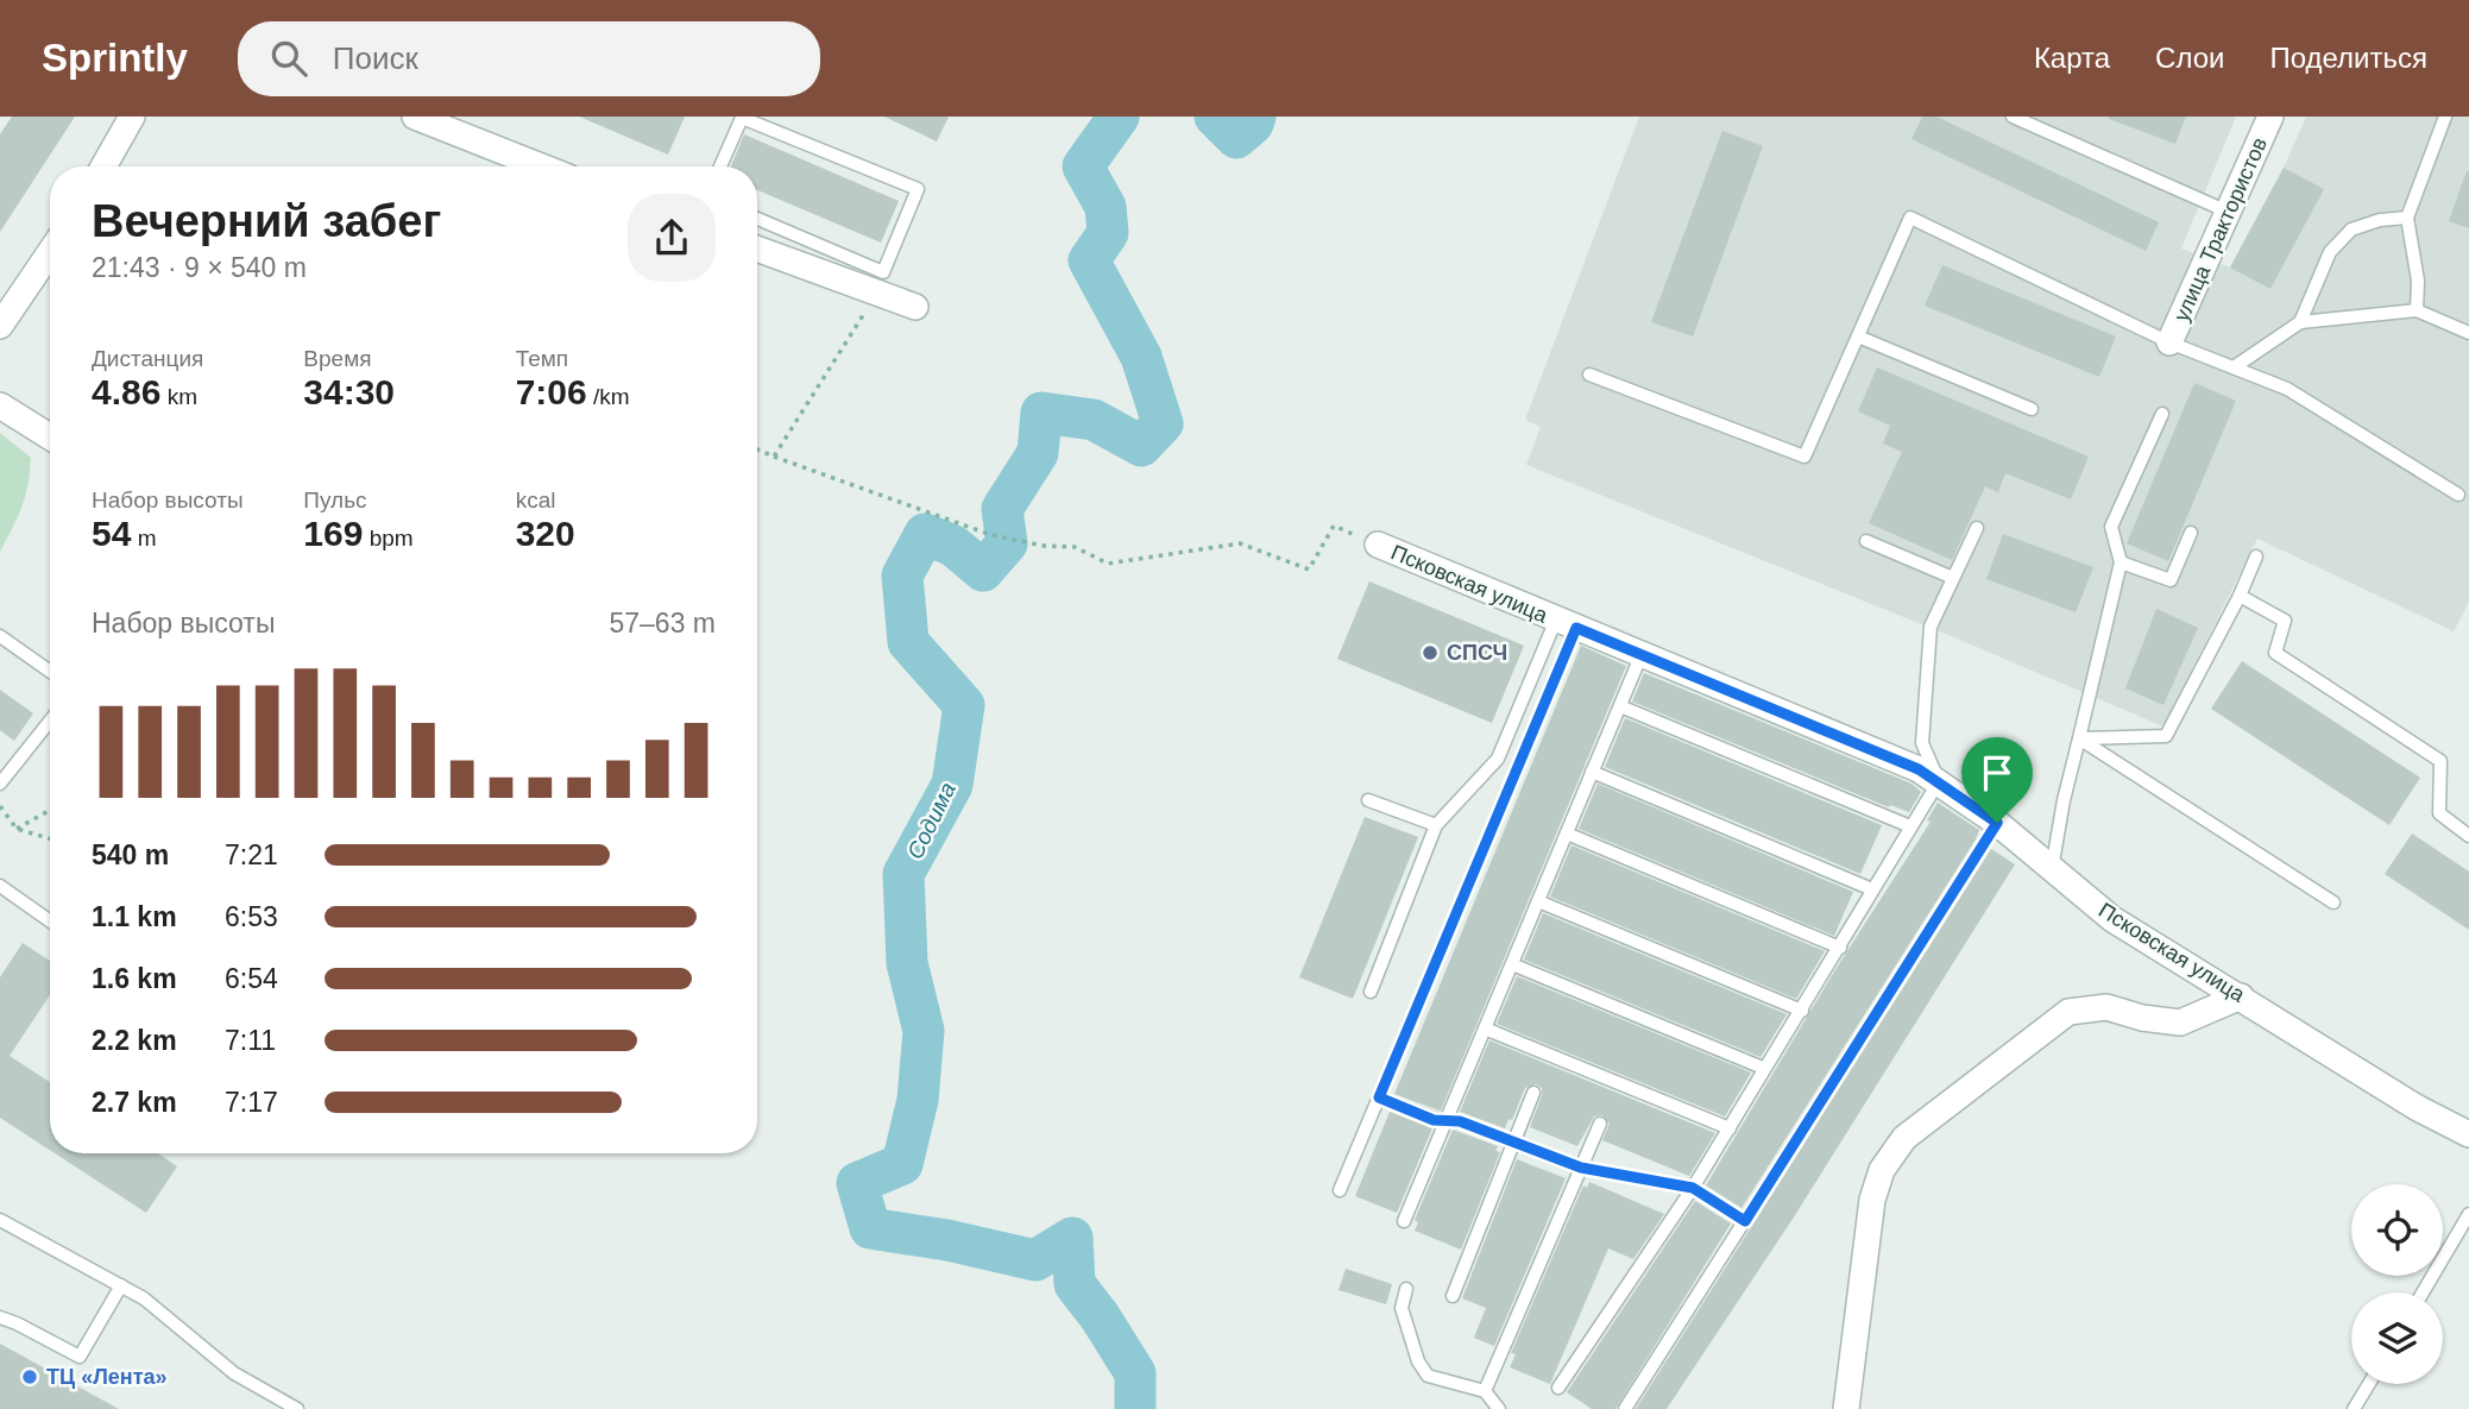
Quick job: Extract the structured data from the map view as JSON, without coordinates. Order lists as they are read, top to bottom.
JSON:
{
  "streets": {
    "street": ["улица Трактористов", "Псковская улица"]
  },
  "water": ["Содима"],
  "places": ["СПСЧ", "ТЦ «Лента»"],
  "page": {
    "header": "Sprintly",
    "search": "Поиск",
    "nav": ["Карта", "Слои", "Поделиться"],
    "heading": ["Вечерний забег", "21:43 · 9 × 540 m"],
    "stats": [
      ["Дистанция", "4.86 km"],
      ["Время", "34:30"],
      ["Темп", "7:06 /km"],
      ["Набор высоты", "54 m"],
      ["Пульс", "169 bpm"],
      ["kcal", "320"]
    ],
    "chart": ["Набор высоты", "57–63 m"],
    "list": [
      {
        "name": "540 m",
        "note": "7:21"
      },
      {
        "name": "1.1 km",
        "note": "6:53"
      },
      {
        "name": "1.6 km",
        "note": "6:54"
      },
      {
        "name": "2.2 km",
        "note": "7:11"
      },
      {
        "name": "2.7 km",
        "note": "7:17"
      }
    ]
  }
}
